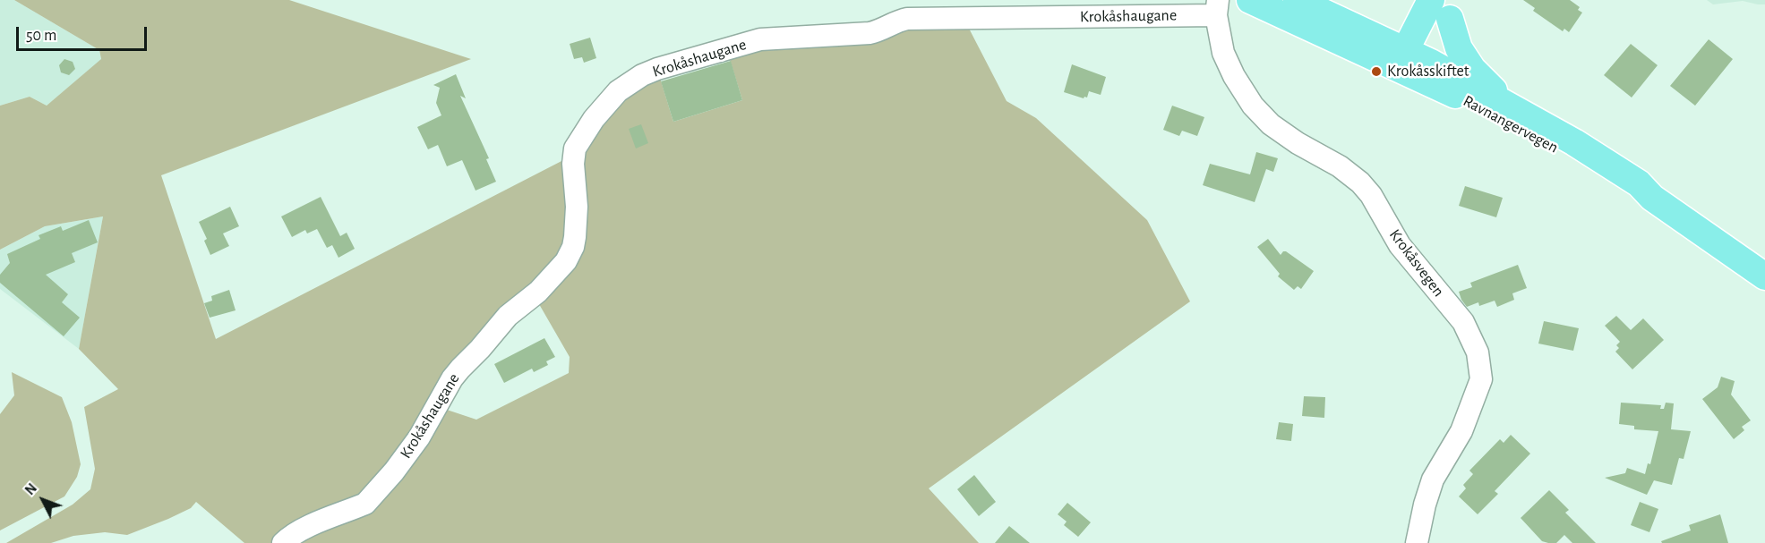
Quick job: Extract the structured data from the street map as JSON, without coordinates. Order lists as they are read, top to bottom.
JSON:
{
  "streets": {
    "main road": ["Ravnangervegen"],
    "street": ["Krokåshaugane", "Krokåsvegen"]
  },
  "crossings": [
    ["Krokåshaugane", "Krokåsvegen"]
  ],
  "places": ["Krokåsskiftet"],
  "scale_bar": "50 m",
  "north": "top left"
}
